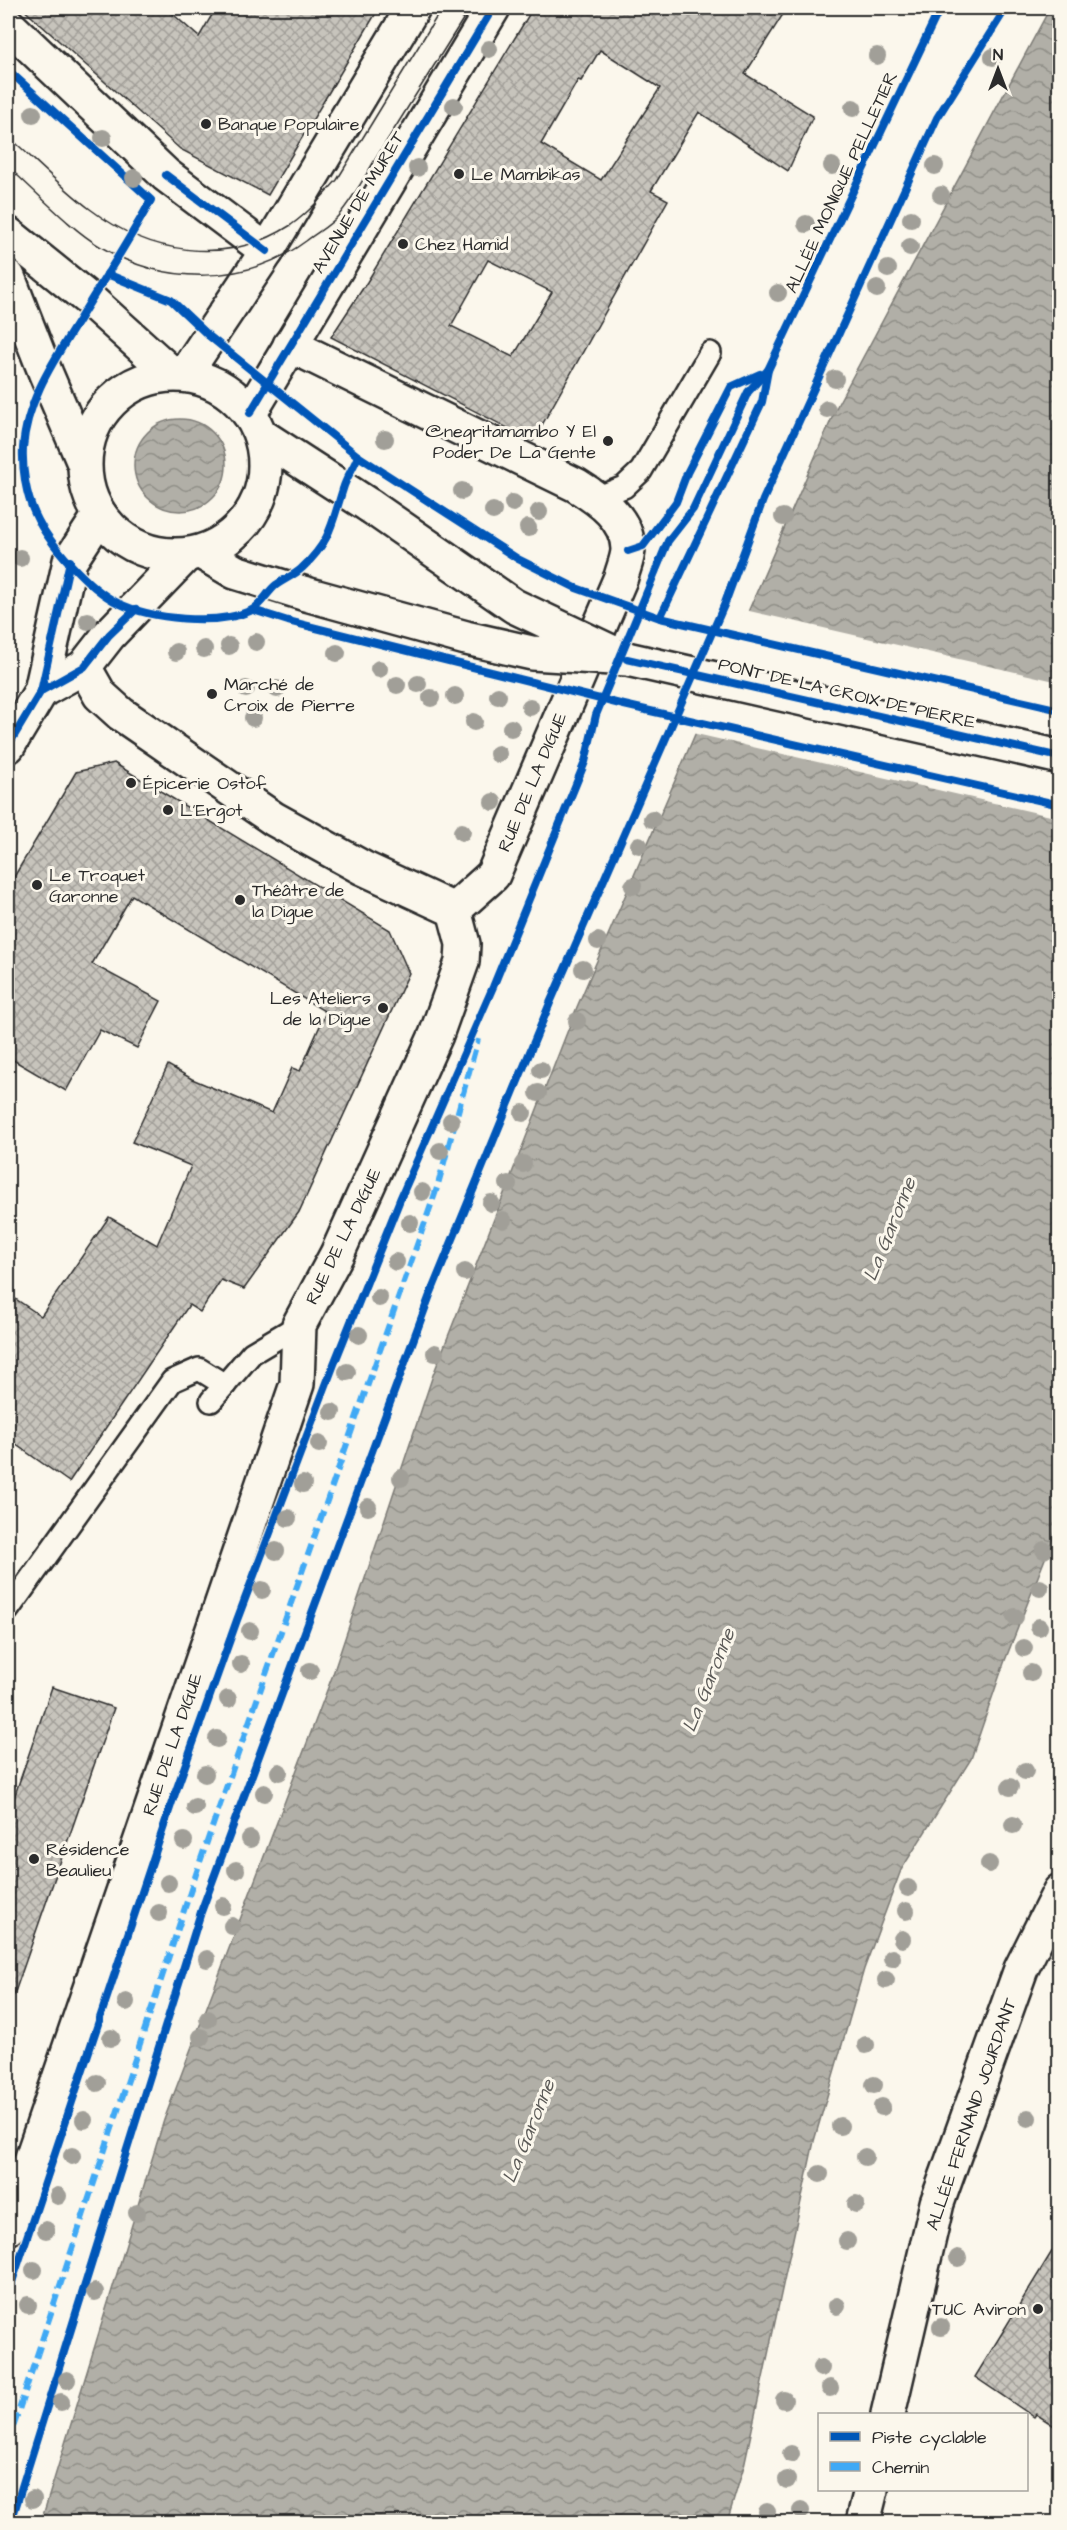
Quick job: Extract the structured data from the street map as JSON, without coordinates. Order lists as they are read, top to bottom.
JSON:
{
  "streets": {
    "main road": [
      "AVENUE DE MURET",
      "PONT DE LA CROIX DE PIERRE",
      "RUE DE LA DIGUE",
      "ALLÉE FERNAND JOURDANT"
    ],
    "cycle path": ["ALLÉE MONIQUE PELLETIER"]
  },
  "crossings": [
    ["AVENUE DE MURET", "PONT DE LA CROIX DE PIERRE"],
    ["AVENUE DE MURET", "RUE DE LA DIGUE"]
  ],
  "water": ["La Garonne"],
  "places": [
    "Banque Populaire",
    "Le Mambikas",
    "Chez Hamid",
    "@negritamambo Y El Poder De La Gente",
    "Marché de Croix de Pierre",
    "Épicerie Ostof",
    "L'Ergot",
    "Le Troquet Garonne",
    "Théâtre de la Digue",
    "Les Ateliers de la Digue",
    "Résidence Beaulieu",
    "TUC Aviron"
  ],
  "legend": ["Piste cyclable", "Chemin"],
  "north": "top"
}
